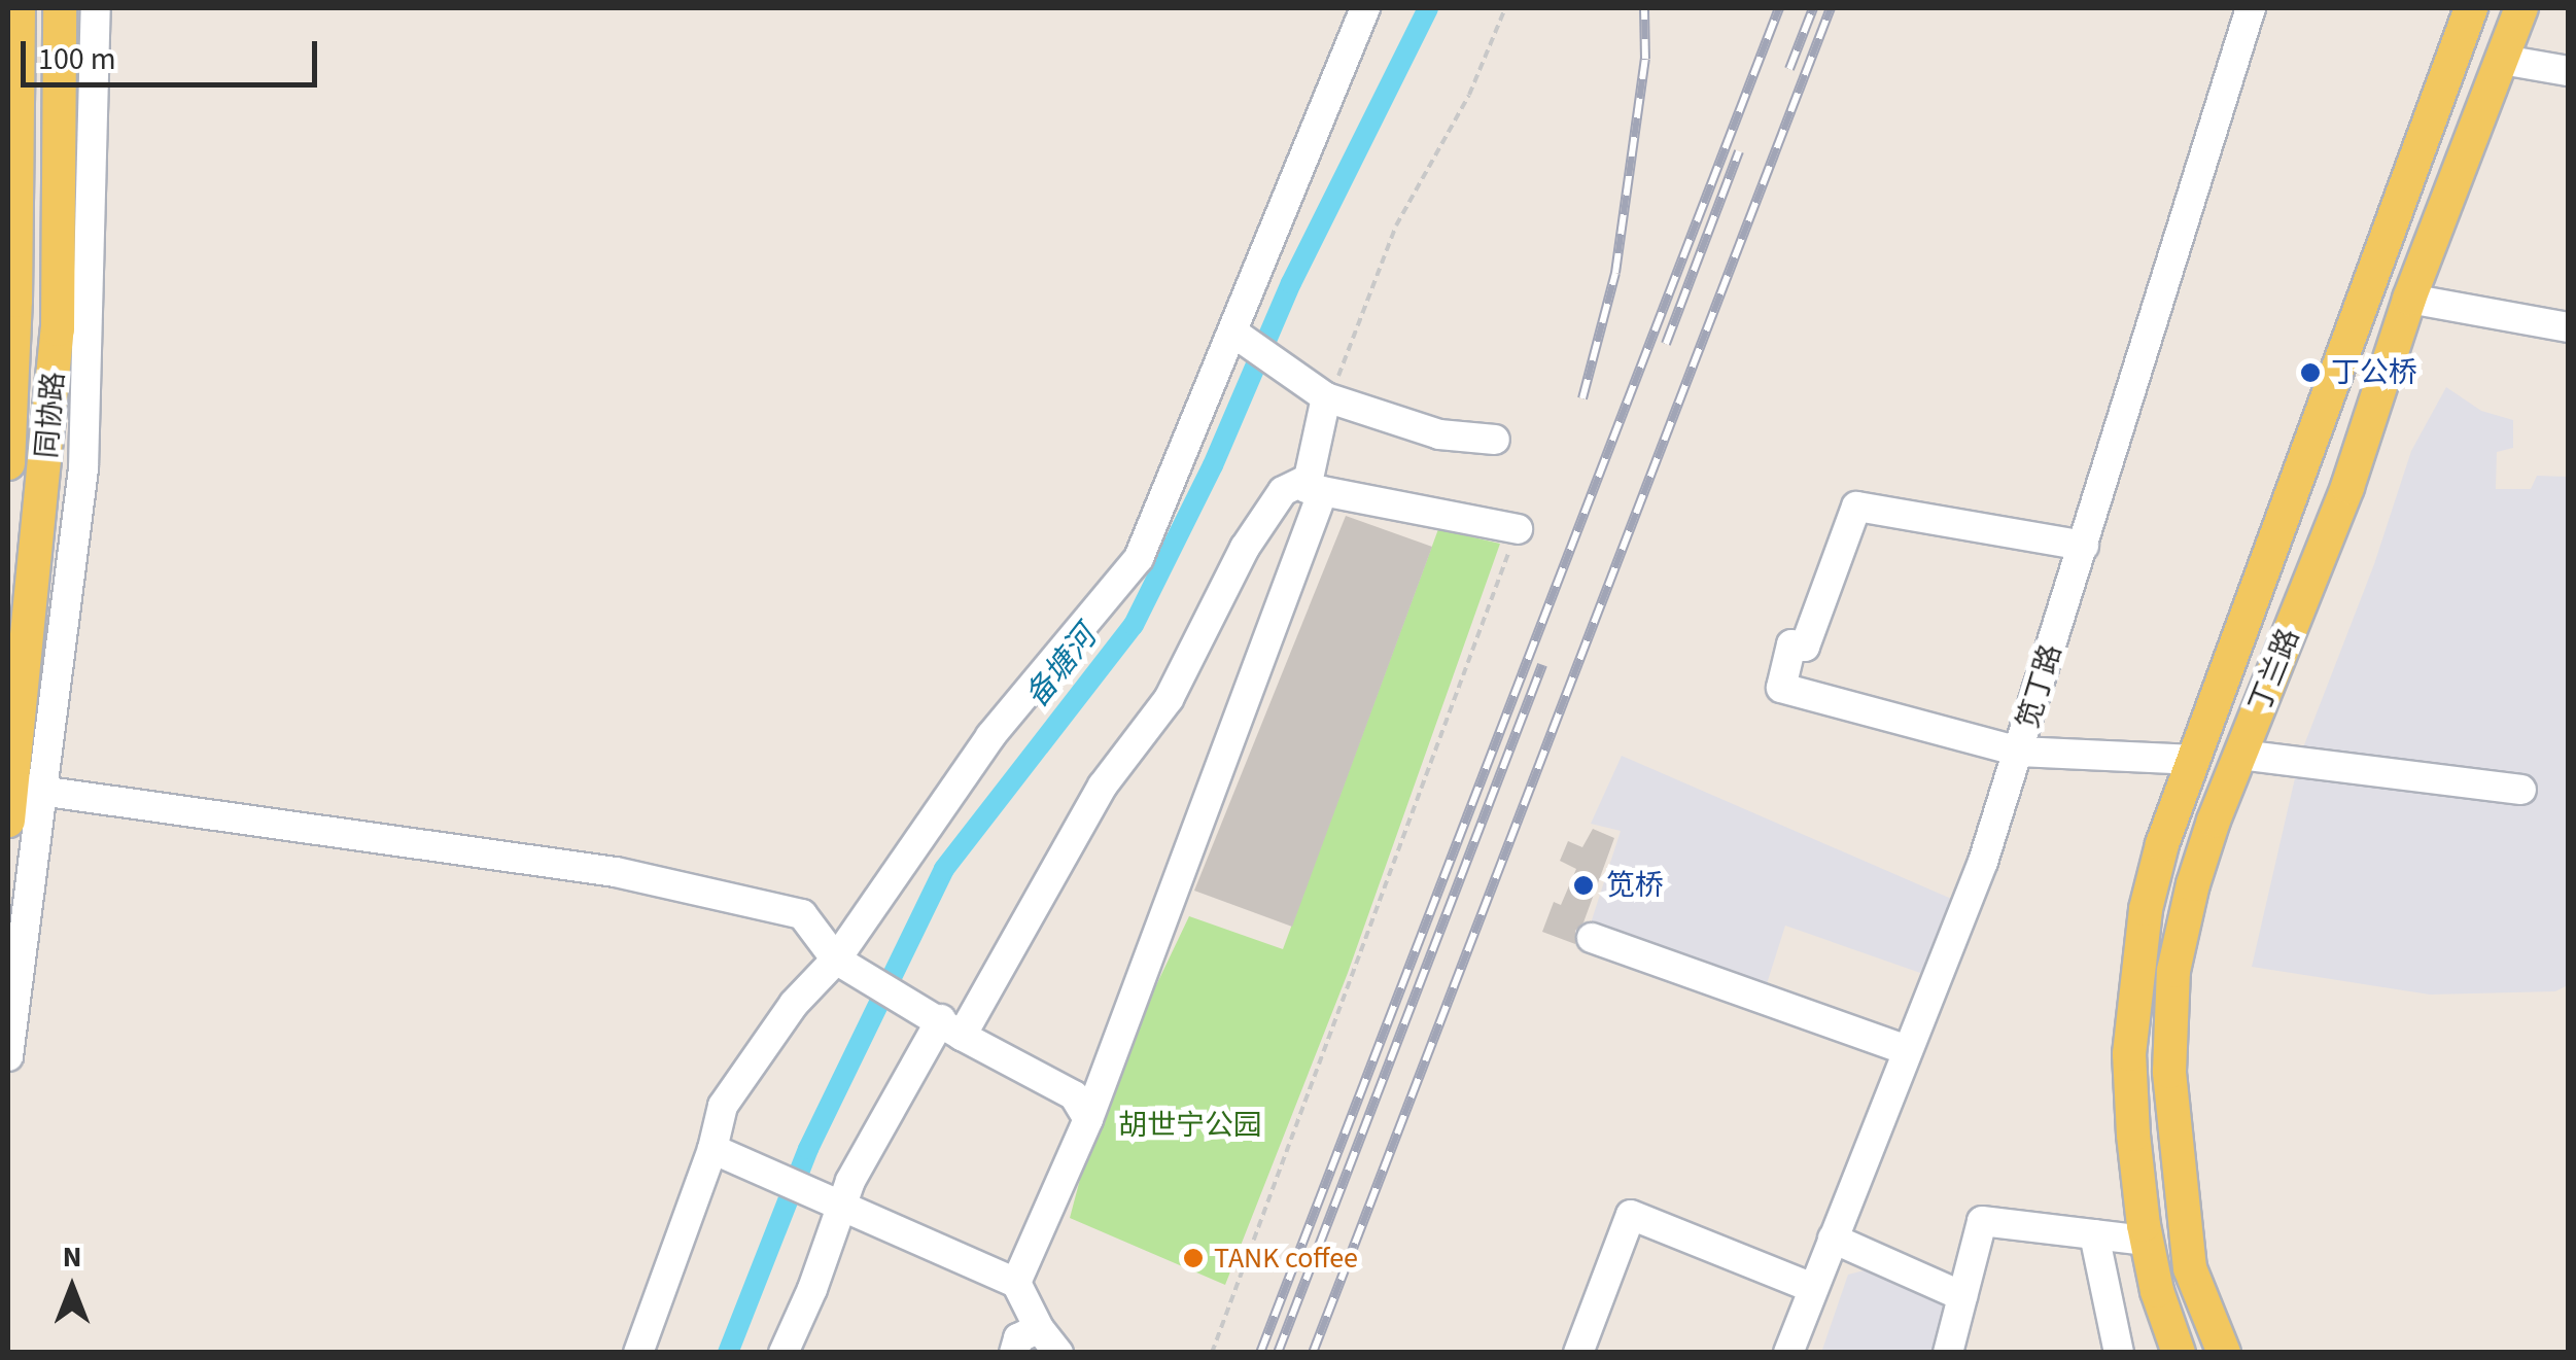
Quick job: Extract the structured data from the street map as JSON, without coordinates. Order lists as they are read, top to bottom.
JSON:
{
  "streets": {
    "main road": ["同协路", "丁兰路"],
    "street": ["笕丁路"]
  },
  "water": ["备塘河"],
  "parks": ["胡世宁公园"],
  "places": ["丁公桥", "笕桥", "TANK coffee"],
  "scale_bar": "100 m",
  "north": "top"
}
